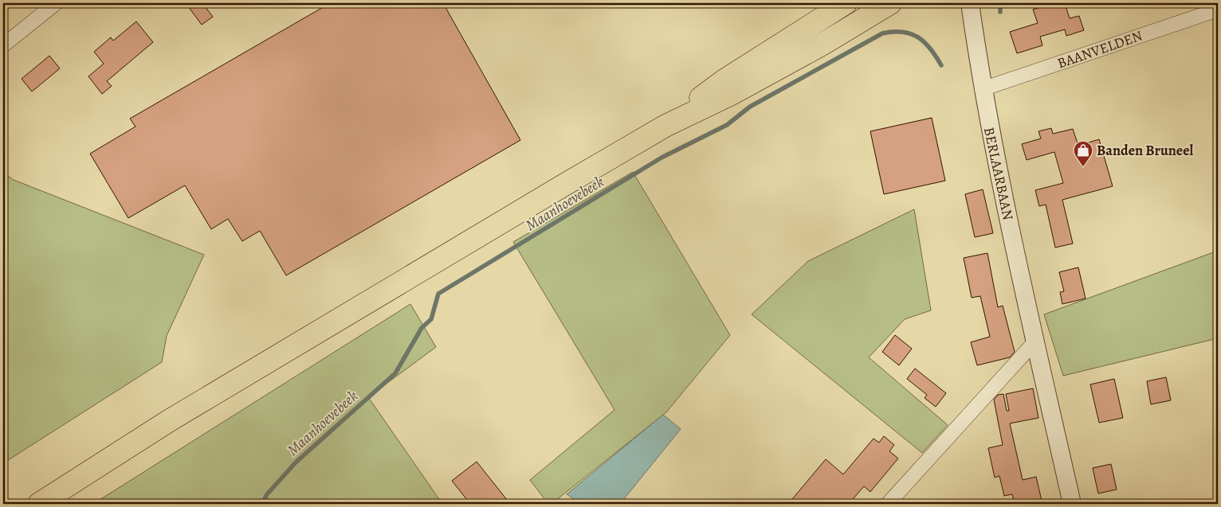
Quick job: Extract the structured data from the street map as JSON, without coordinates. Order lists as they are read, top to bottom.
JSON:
{
  "streets": {
    "street": ["BAANVELDEN", "BERLAARBAAN"]
  },
  "crossings": [
    ["BAANVELDEN", "BERLAARBAAN"]
  ],
  "water": ["Maanhoevebeek"],
  "places": {
    "shop": ["Banden Bruneel"]
  }
}
